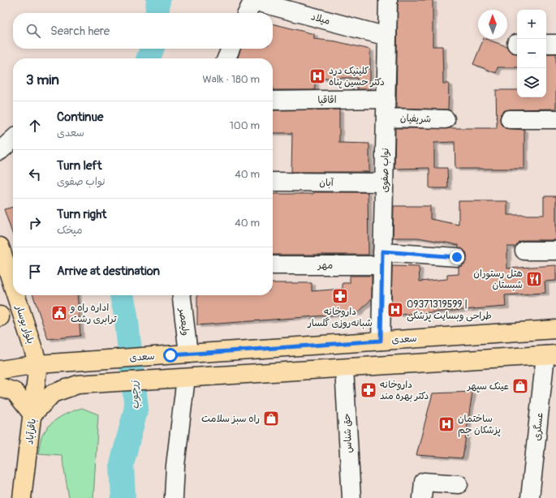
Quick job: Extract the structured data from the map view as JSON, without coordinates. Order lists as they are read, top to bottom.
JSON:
{
  "streets": {
    "main road": ["بلوار بوسار", "سعدی", "باقرآباد"],
    "street": [
      "میلاد",
      "اقاقیا",
      "شریفیان",
      "نواب صفوی",
      "آبان",
      "مهر",
      "ولیعصر",
      "عسگری",
      "حق شناس"
    ]
  },
  "crossings": [
    ["میلاد", "نواب صفوی"],
    ["اقاقیا", "نواب صفوی"],
    ["شریفیان", "نواب صفوی"],
    ["نواب صفوی", "آبان"],
    ["نواب صفوی", "مهر"],
    ["نواب صفوی", "سعدی"],
    ["ولیعصر", "سعدی"],
    ["بلوار بوسار", "سعدی"],
    ["بلوار بوسار", "باقرآباد"],
    ["سعدی", "باقرآباد"]
  ],
  "water": ["زرجوب"],
  "places": {
    "hospital": ["کلینیک درد دکتر حسین پناه", "09371319599 | طراحی وبسایت پزشکی", "ساختمان پزشکان جم"],
    "restaurant": ["هتل رستوران شبستان"],
    "pharmacy": ["داروخانه شبانه‌روزی گلسار", "داروخانه دکتر بهره مند"],
    "public building": ["اداره راه و ترابری رشت"],
    "shop": ["عینک سپهر", "راه سبز سلامت"]
  },
  "north": "top",
  "page": {
    "map_buttons": ["+", "−"],
    "search": "Search here",
    "heading": ["3 min", "Walk · 180 m"],
    "list": [
      ["Continue", "سعدی", "100 m"],
      ["Turn left", "نواب صفوی", "40 m"],
      ["Turn right", "میخک", "40 m"],
      "Arrive at destination"
    ]
  }
}
